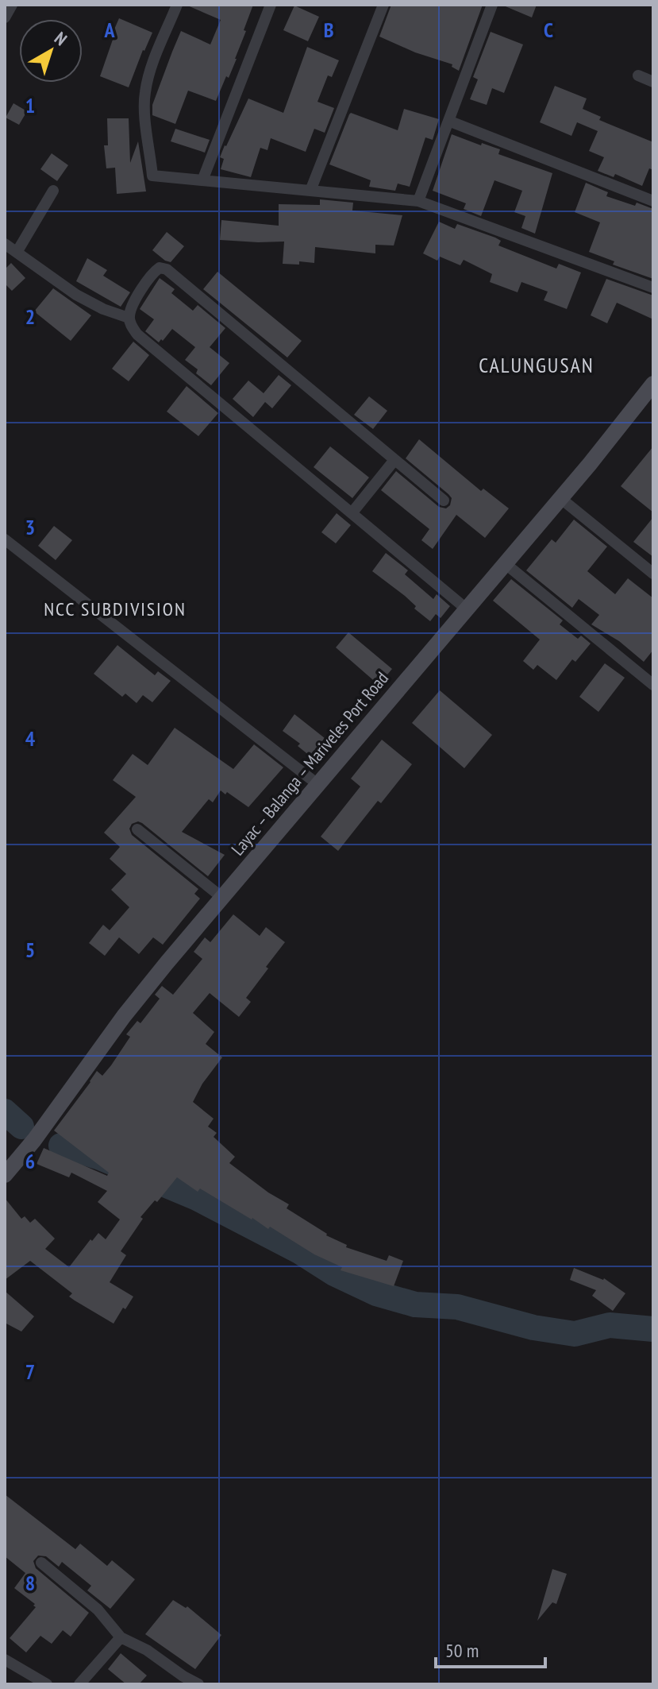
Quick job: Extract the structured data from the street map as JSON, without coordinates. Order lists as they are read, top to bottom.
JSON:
{
  "streets": {
    "main road": ["Layac – Balanga – Mariveles Port Road"]
  },
  "districts": ["CALUNGUSAN", "NCC SUBDIVISION"],
  "scale_bar": "50 m",
  "north": "top right",
  "grid": {
    "columns": ["A", "B", "C"],
    "rows": [
      "1",
      "2",
      "3",
      "4",
      "5",
      "6",
      "7",
      "8"
    ]
  }
}
